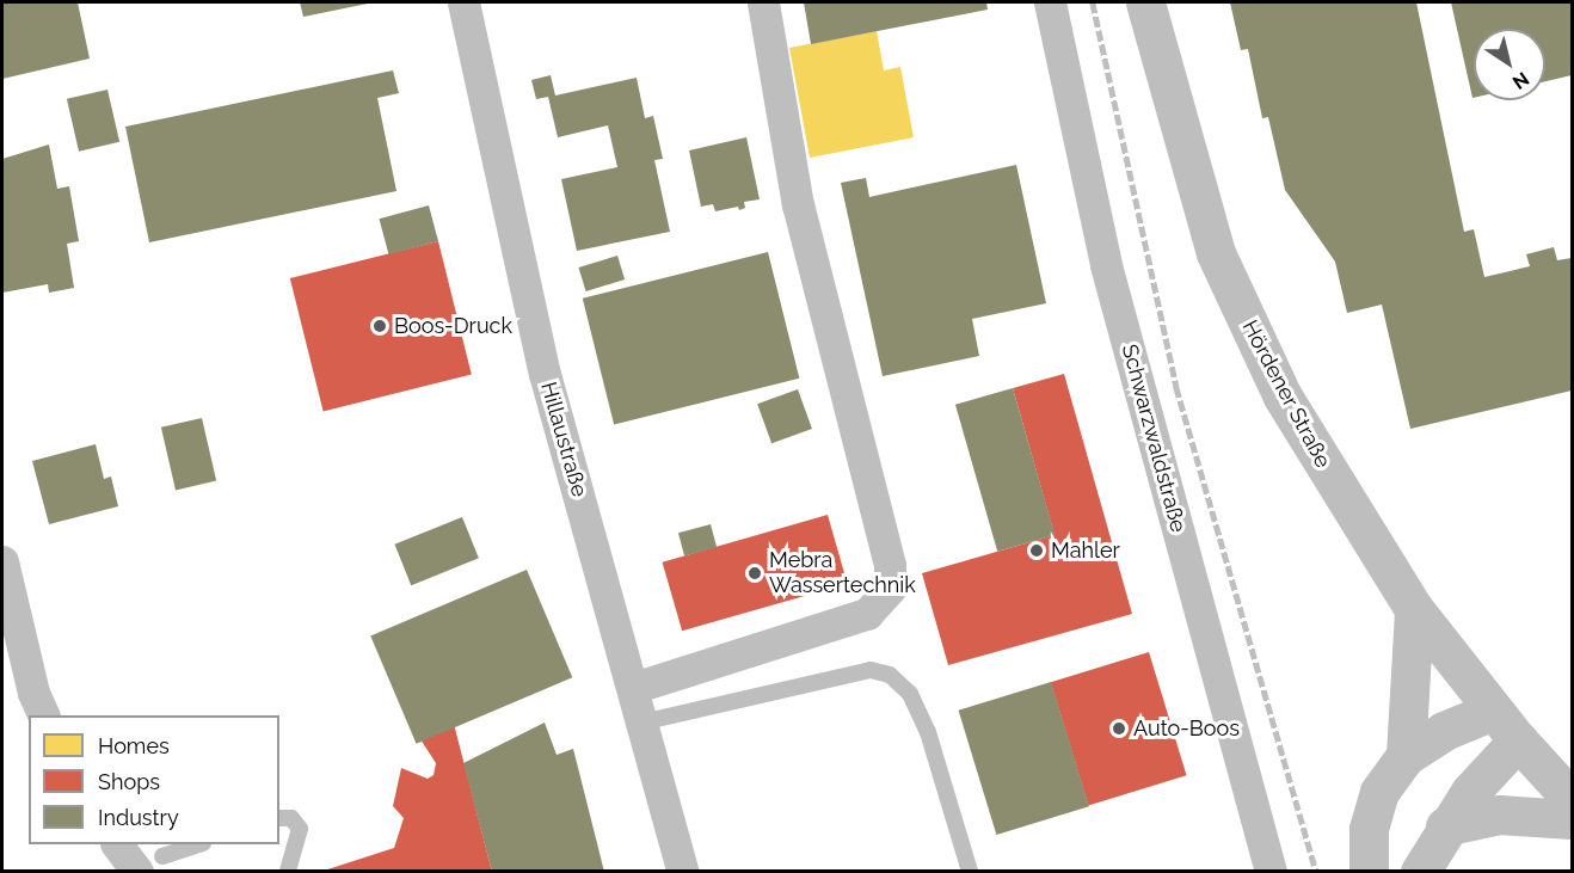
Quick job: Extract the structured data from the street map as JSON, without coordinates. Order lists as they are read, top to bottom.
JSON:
{
  "streets": {
    "main road": ["Hördener Straße"],
    "street": ["Schwarzwaldstraße", "Hillaustraße"]
  },
  "places": [
    "Boos-Druck",
    "Mahler",
    "Mebra Wassertechnik",
    "Auto-Boos"
  ],
  "legend": ["Homes", "Shops", "Industry"],
  "north": "bottom right"
}
